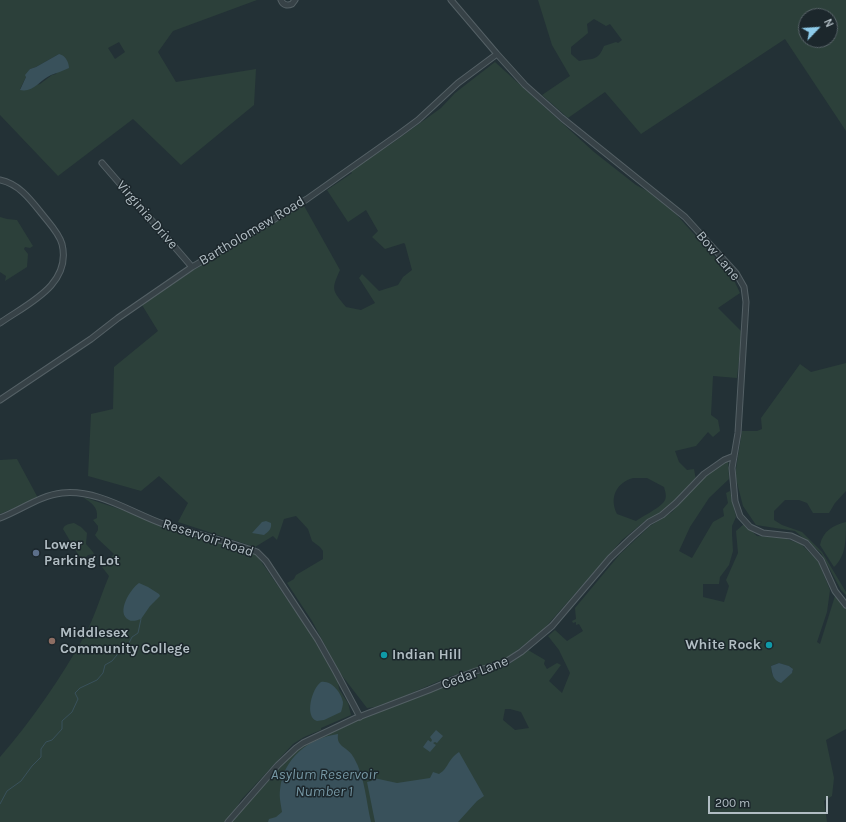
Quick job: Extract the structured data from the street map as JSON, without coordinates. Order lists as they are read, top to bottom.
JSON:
{
  "streets": {
    "street": [
      "Virginia Drive",
      "Bartholomew Road",
      "Bow Lane",
      "Reservoir Road",
      "Cedar Lane"
    ]
  },
  "crossings": [
    ["Virginia Drive", "Bartholomew Road"],
    ["Bartholomew Road", "Bow Lane"],
    ["Bow Lane", "Cedar Lane"],
    ["Reservoir Road", "Cedar Lane"]
  ],
  "water": ["Asylum Reservoir Number 1"],
  "places": [
    "Lower Parking Lot",
    "Middlesex Community College",
    "White Rock",
    "Indian Hill"
  ],
  "scale_bar": "200 m",
  "north": "top right"
}
